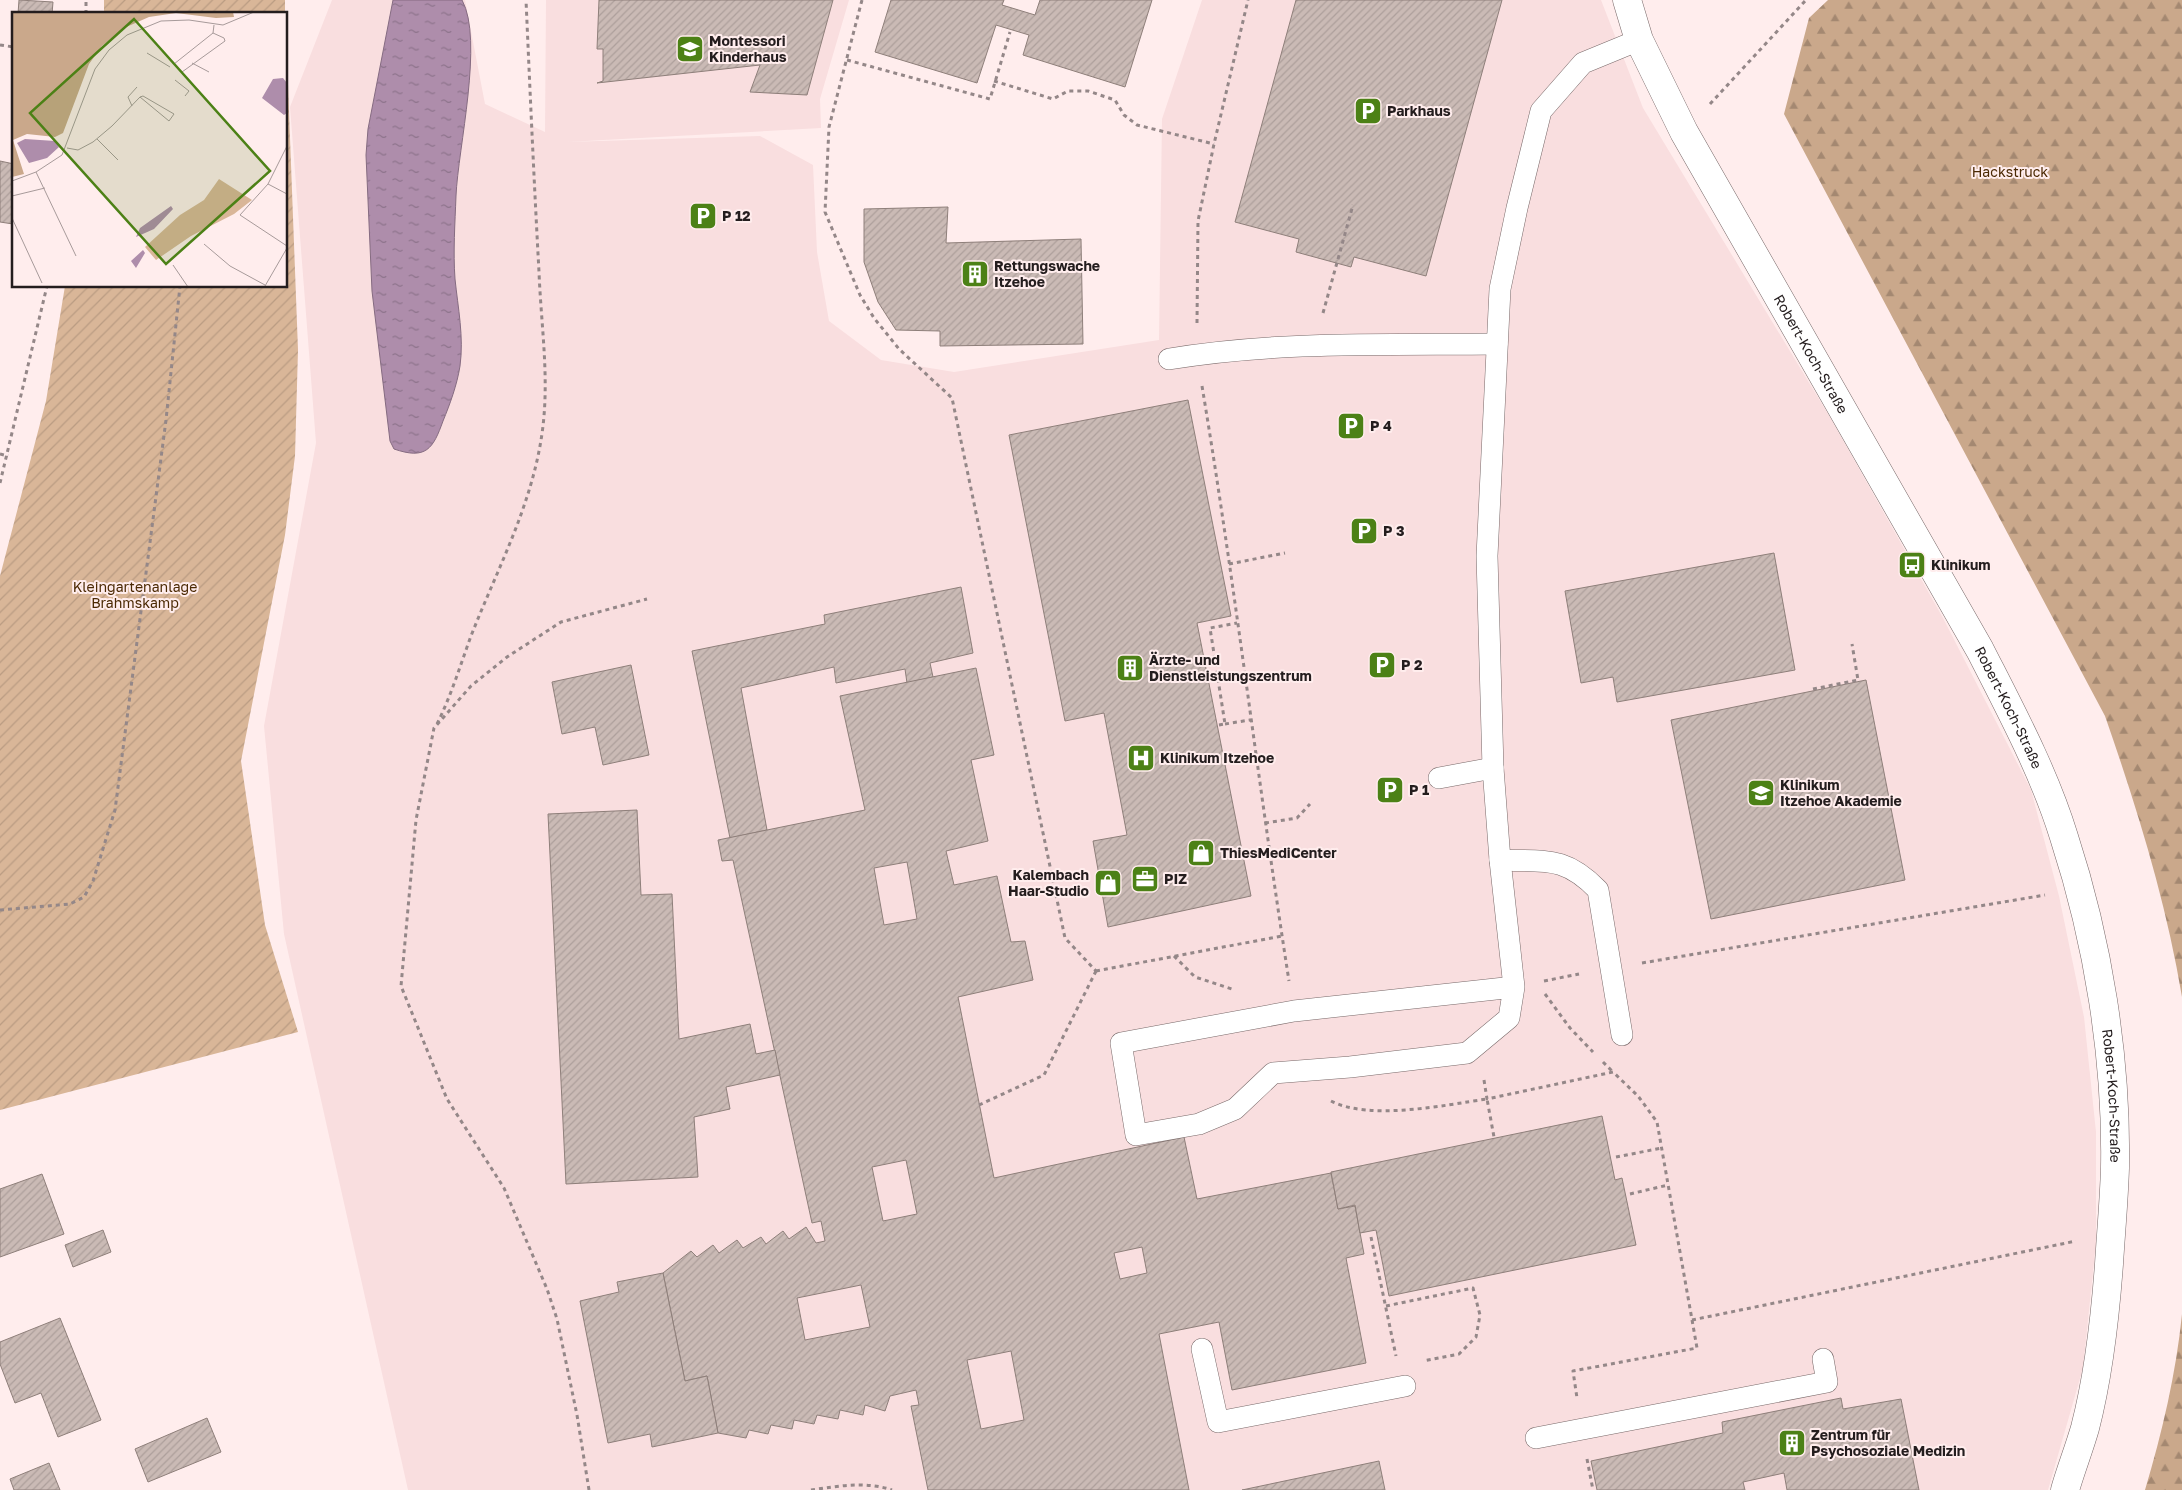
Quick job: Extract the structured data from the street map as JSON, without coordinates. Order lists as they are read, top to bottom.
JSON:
{
  "streets": {
    "street": ["Robert-Koch-Straße"]
  },
  "parks": ["Hackstruck", "Kleingartenanlage Brahmskamp"],
  "places": {
    "school or university": ["Montessori Kinderhaus", "Klinikum Itzehoe Akademie"],
    "parking": [
      "Parkhaus",
      "P 12",
      "P 4",
      "P 3",
      "P 2",
      "P 1"
    ],
    "building": ["Rettungswache Itzehoe", "Ärzte- und Dienstleistungszentrum", "Zentrum für Psychosoziale Medizin"],
    "bus stop": ["Klinikum"],
    "hospital": ["Klinikum Itzehoe"],
    "shop": ["ThiesMediCenter", "Kalembach Haar-Studio"],
    "office": ["PIZ"]
  }
}
